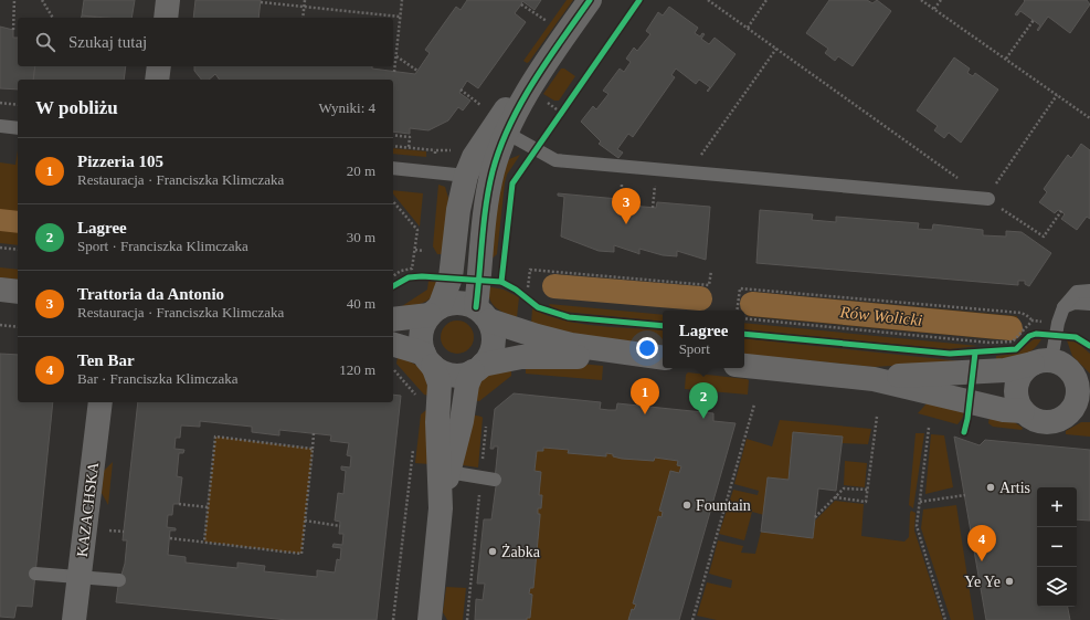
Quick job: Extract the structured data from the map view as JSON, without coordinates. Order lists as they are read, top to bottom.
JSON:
{
  "streets": {
    "street": ["KAZACHSKA"]
  },
  "water": ["Rów Wolicki"],
  "places": [
    "Artis",
    "Fountain",
    "Żabka",
    "Ye Ye"
  ],
  "page": {
    "search": "Szukaj tutaj",
    "heading": ["W pobliżu", "Wyniki: 4"],
    "list": [
      {
        "mark": "1",
        "name": "Pizzeria 105",
        "note": "Restauracja · Franciszka Klimczaka",
        "value": "20 m"
      },
      {
        "mark": "2",
        "name": "Lagree",
        "note": "Sport · Franciszka Klimczaka",
        "value": "30 m"
      },
      {
        "mark": "3",
        "name": "Trattoria da Antonio",
        "note": "Restauracja · Franciszka Klimczaka",
        "value": "40 m"
      },
      {
        "mark": "4",
        "name": "Ten Bar",
        "note": "Bar · Franciszka Klimczaka",
        "value": "120 m"
      }
    ],
    "pins": [
      "3",
      "1",
      "2",
      "4"
    ],
    "popup": ["Lagree", "Sport"],
    "map_buttons": ["+", "−"]
  }
}
